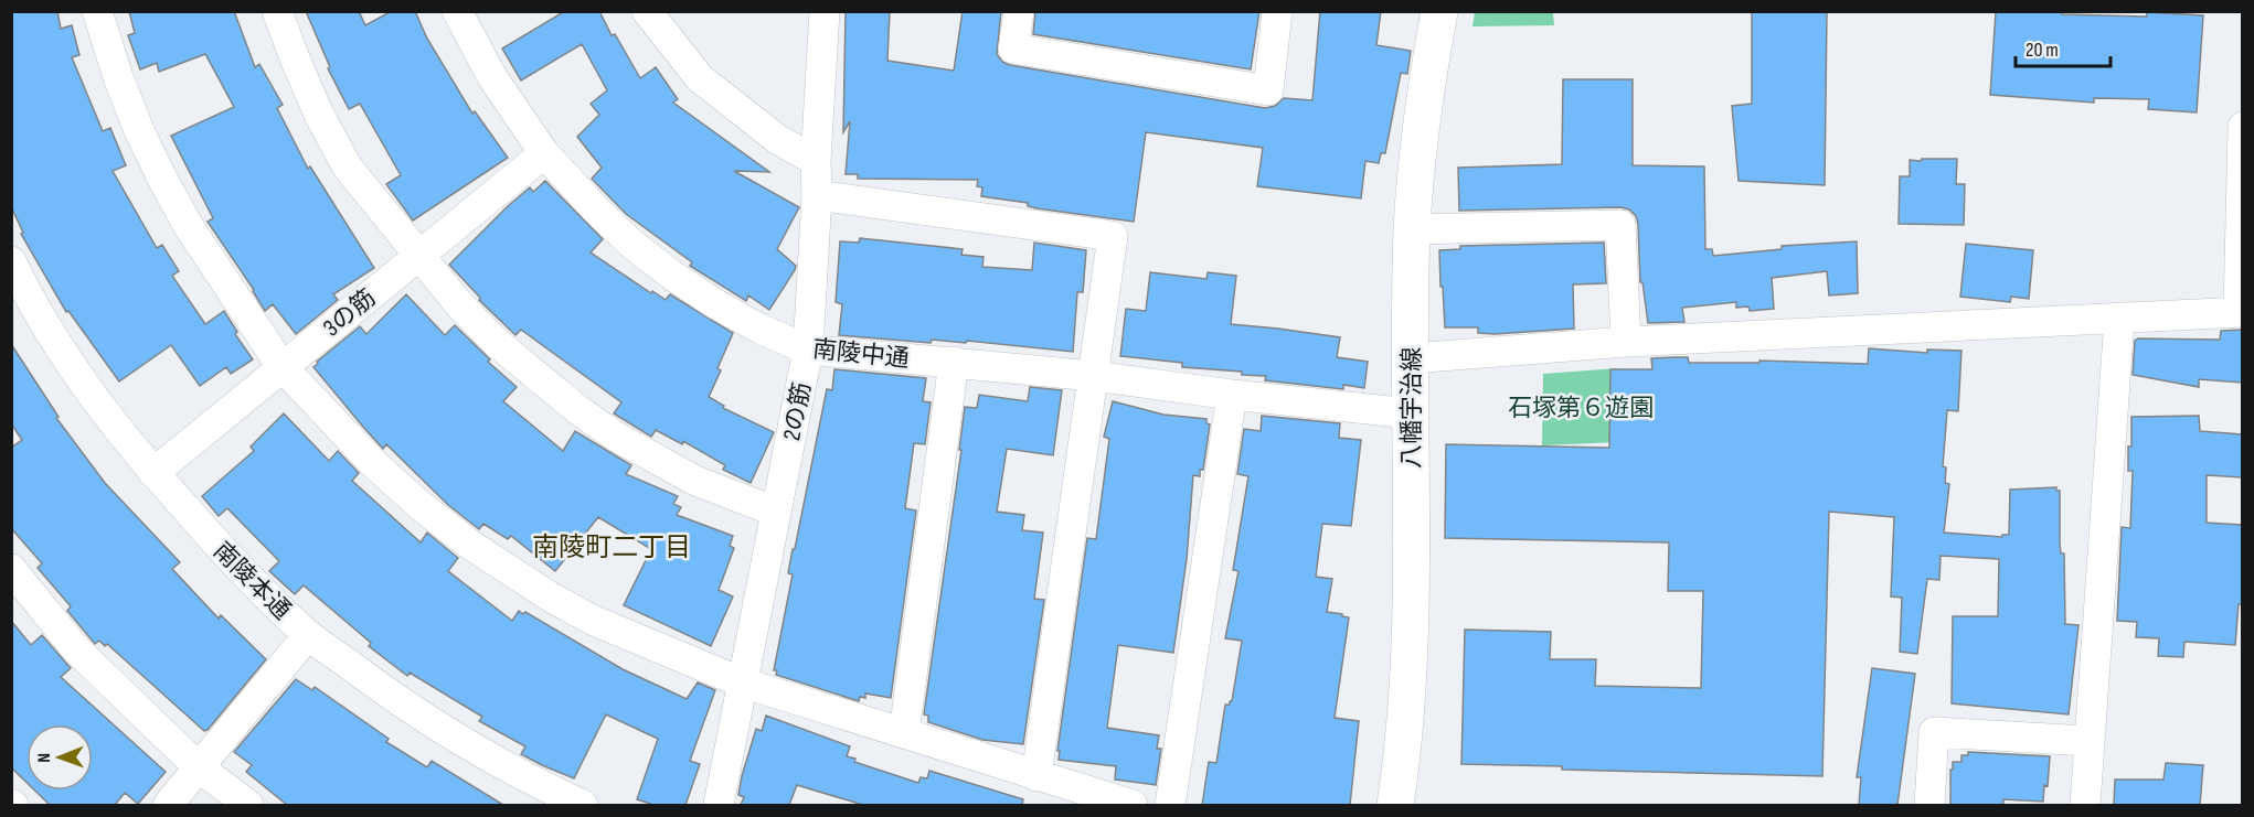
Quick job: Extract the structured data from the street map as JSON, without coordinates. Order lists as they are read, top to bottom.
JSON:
{
  "streets": {
    "main road": ["八幡宇治線"],
    "street": [
      "3の筋",
      "南陵中通",
      "2の筋",
      "南陵本通"
    ]
  },
  "crossings": [
    ["3の筋", "南陵中通"],
    ["3の筋", "南陵本通"],
    ["南陵中通", "八幡宇治線"],
    ["南陵中通", "2の筋"]
  ],
  "districts": ["南陵町二丁目"],
  "parks": ["石塚第６遊園"],
  "scale_bar": "20 m",
  "north": "left"
}
